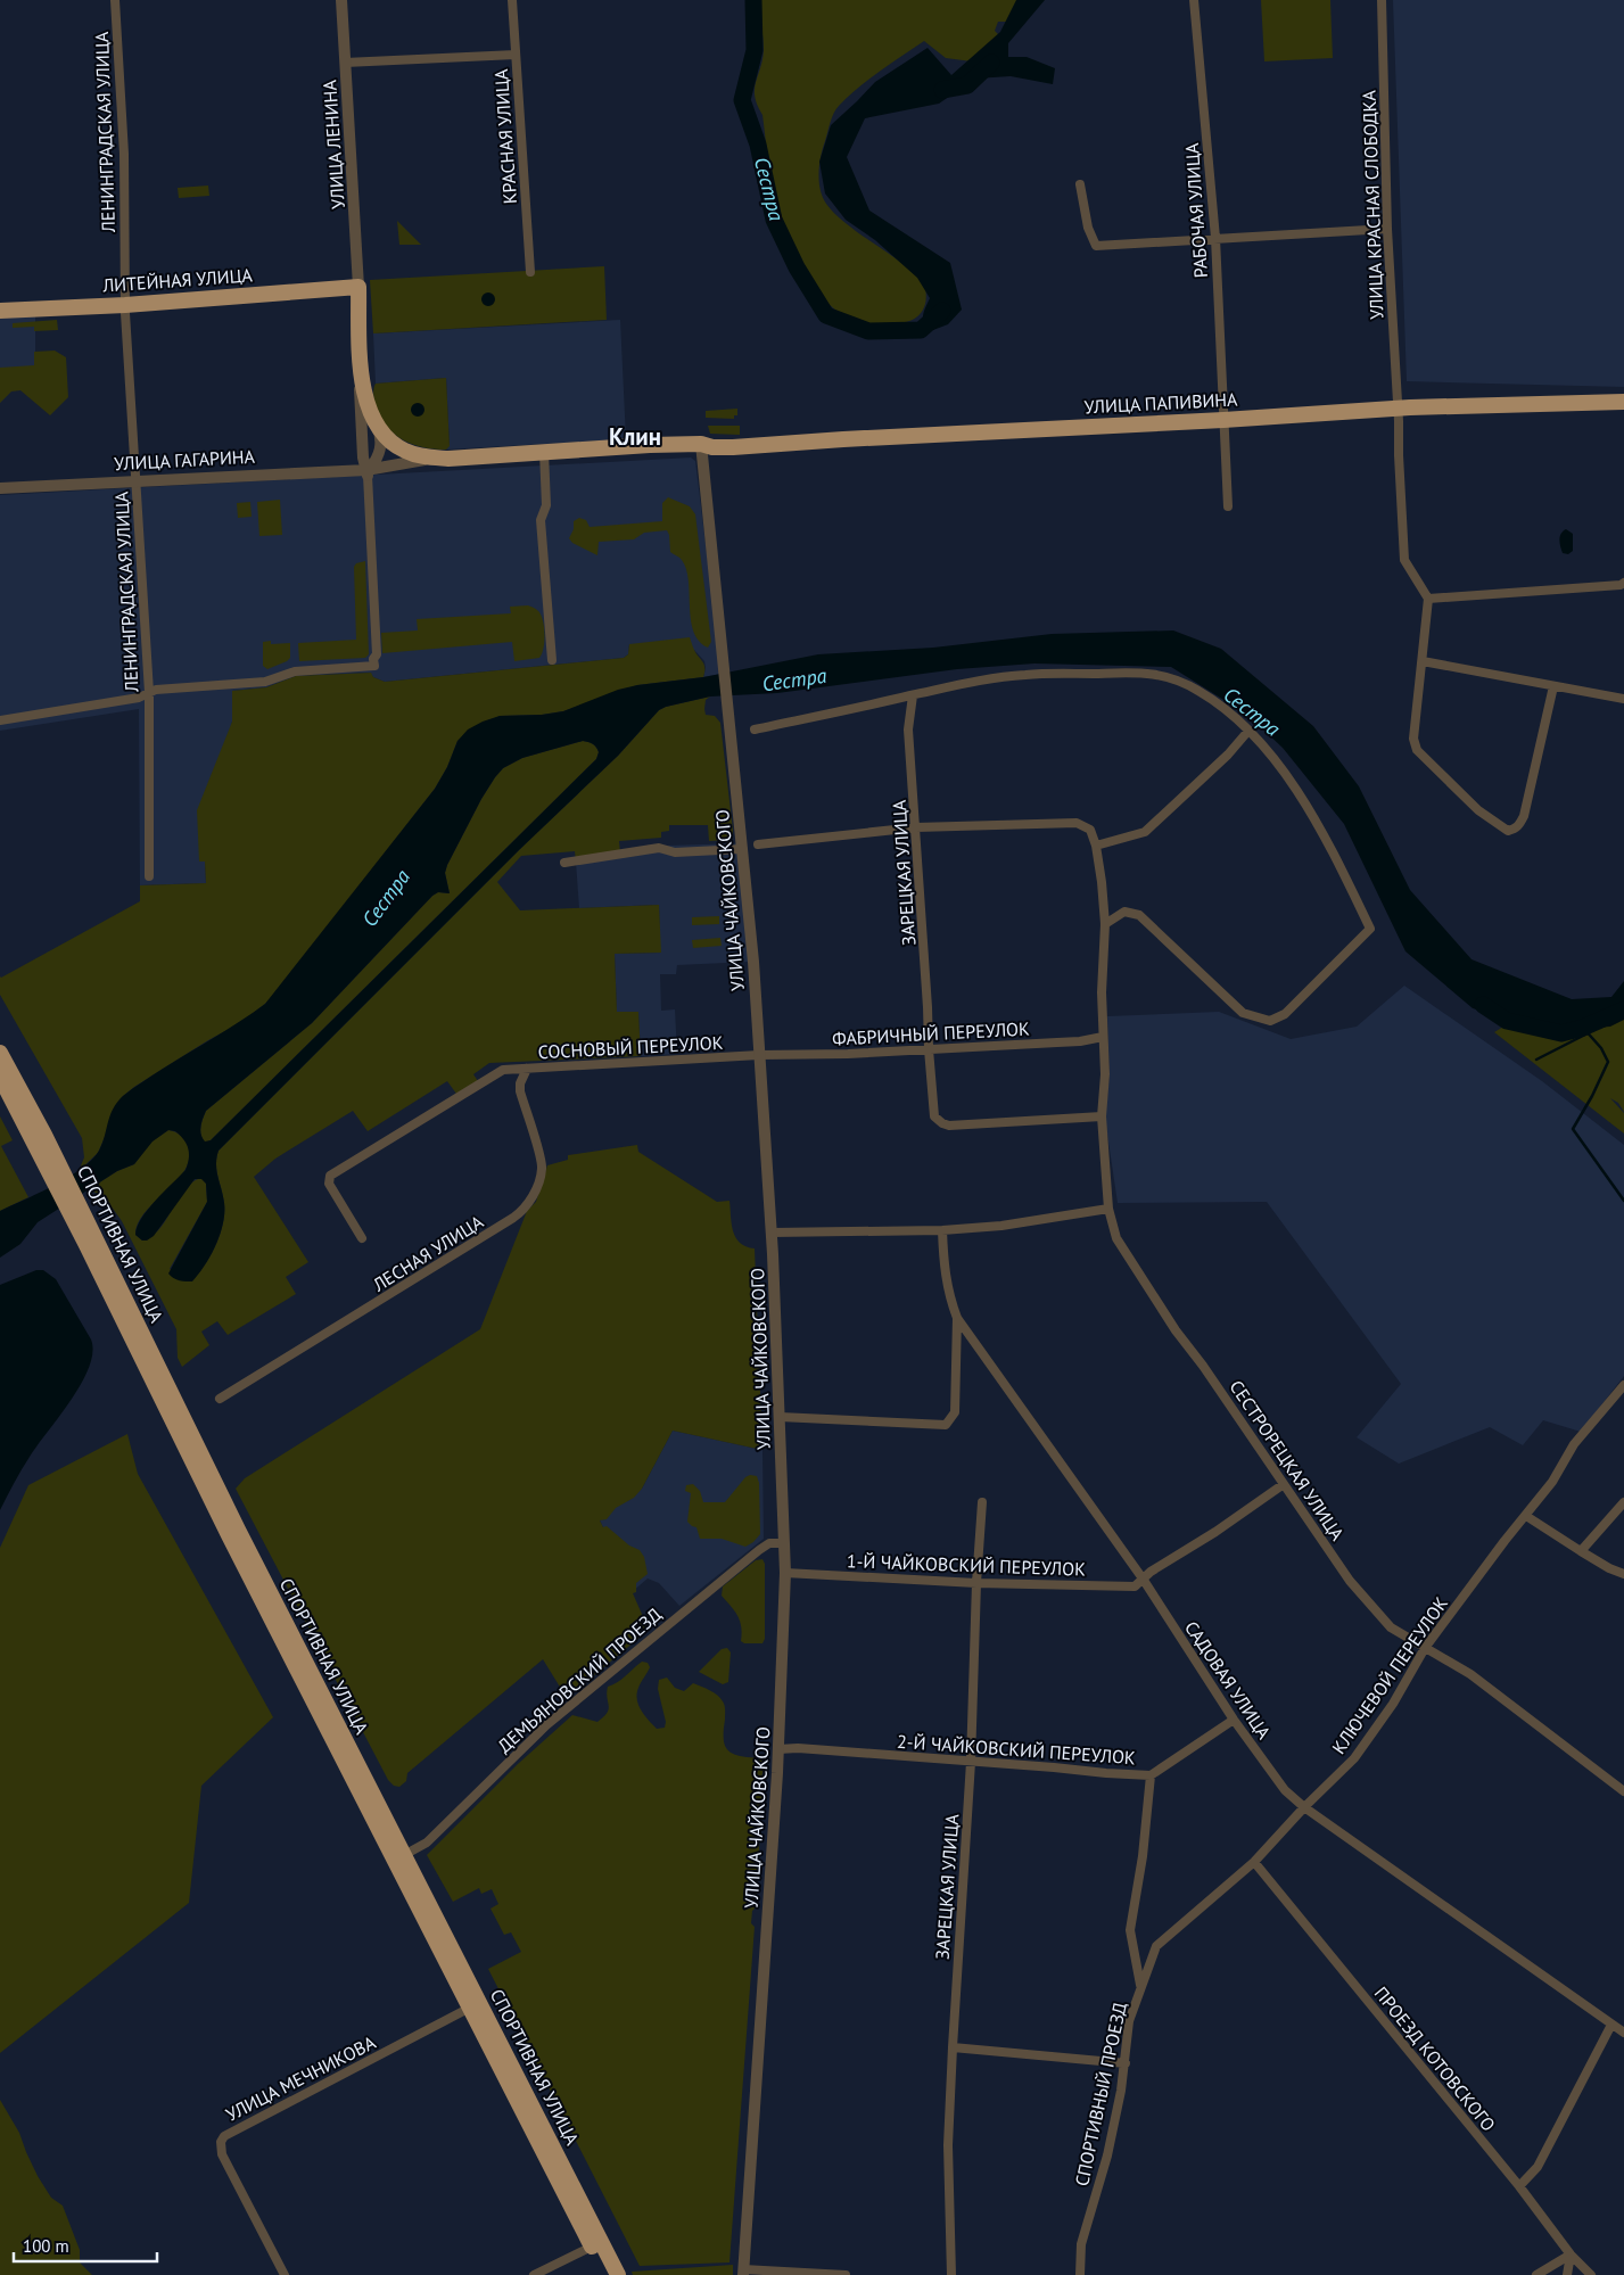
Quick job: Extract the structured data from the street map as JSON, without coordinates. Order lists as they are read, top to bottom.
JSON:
{
  "streets": {
    "highway": [
      "ЛИТЕЙНАЯ УЛИЦА",
      "УЛИЦА ПАПИВИНА",
      "УЛИЦА ГАГАРИНА",
      "СПОРТИВНАЯ УЛИЦА"
    ],
    "street": [
      "ЛЕНИНГРАДСКАЯ УЛИЦА",
      "КРАСНАЯ УЛИЦА",
      "УЛИЦА ЛЕНИНА",
      "УЛИЦА КРАСНАЯ СЛОБОДКА",
      "РАБОЧАЯ УЛИЦА",
      "ЗАРЕЦКАЯ УЛИЦА",
      "УЛИЦА ЧАЙКОВСКОГО",
      "ФАБРИЧНЫЙ ПЕРЕУЛОК",
      "СОСНОВЫЙ ПЕРЕУЛОК",
      "ЛЕСНАЯ УЛИЦА",
      "СЕСТРОРЕЦКАЯ УЛИЦА",
      "1-Й ЧАЙКОВСКИЙ ПЕРЕУЛОК",
      "КЛЮЧЕВОЙ ПЕРЕУЛОК",
      "ДЕМЬЯНОВСКИЙ ПРОЕЗД",
      "САДОВАЯ УЛИЦА",
      "2-Й ЧАЙКОВСКИЙ ПЕРЕУЛОК",
      "ПРОЕЗД КОТОВСКОГО",
      "УЛИЦА МЕЧНИКОВА",
      "СПОРТИВНЫЙ ПРОЕЗД"
    ]
  },
  "crossings": [
    ["ЛЕНИНГРАДСКАЯ УЛИЦА", "ЛИТЕЙНАЯ УЛИЦА"],
    ["ЛЕНИНГРАДСКАЯ УЛИЦА", "УЛИЦА ГАГАРИНА"],
    ["УЛИЦА ЛЕНИНА", "ЛИТЕЙНАЯ УЛИЦА"],
    ["УЛИЦА КРАСНАЯ СЛОБОДКА", "УЛИЦА ПАПИВИНА"],
    ["РАБОЧАЯ УЛИЦА", "УЛИЦА ПАПИВИНА"],
    ["УЛИЦА ПАПИВИНА", "УЛИЦА ГАГАРИНА"],
    ["УЛИЦА ПАПИВИНА", "УЛИЦА ЧАЙКОВСКОГО"],
    ["УЛИЦА ГАГАРИНА", "УЛИЦА ЧАЙКОВСКОГО"],
    ["ЗАРЕЦКАЯ УЛИЦА", "ФАБРИЧНЫЙ ПЕРЕУЛОК"],
    ["ЗАРЕЦКАЯ УЛИЦА", "СЕСТРОРЕЦКАЯ УЛИЦА"],
    ["ЗАРЕЦКАЯ УЛИЦА", "1-Й ЧАЙКОВСКИЙ ПЕРЕУЛОК"],
    ["ЗАРЕЦКАЯ УЛИЦА", "2-Й ЧАЙКОВСКИЙ ПЕРЕУЛОК"],
    ["УЛИЦА ЧАЙКОВСКОГО", "ФАБРИЧНЫЙ ПЕРЕУЛОК"],
    ["УЛИЦА ЧАЙКОВСКОГО", "СОСНОВЫЙ ПЕРЕУЛОК"],
    ["УЛИЦА ЧАЙКОВСКОГО", "1-Й ЧАЙКОВСКИЙ ПЕРЕУЛОК"],
    ["УЛИЦА ЧАЙКОВСКОГО", "ДЕМЬЯНОВСКИЙ ПРОЕЗД"],
    ["УЛИЦА ЧАЙКОВСКОГО", "2-Й ЧАЙКОВСКИЙ ПЕРЕУЛОК"],
    ["ФАБРИЧНЫЙ ПЕРЕУЛОК", "СОСНОВЫЙ ПЕРЕУЛОК"],
    ["ФАБРИЧНЫЙ ПЕРЕУЛОК", "СЕСТРОРЕЦКАЯ УЛИЦА"],
    ["СОСНОВЫЙ ПЕРЕУЛОК", "ЛЕСНАЯ УЛИЦА"],
    ["СПОРТИВНАЯ УЛИЦА", "ДЕМЬЯНОВСКИЙ ПРОЕЗД"],
    ["СПОРТИВНАЯ УЛИЦА", "УЛИЦА МЕЧНИКОВА"],
    ["СЕСТРОРЕЦКАЯ УЛИЦА", "КЛЮЧЕВОЙ ПЕРЕУЛОК"],
    ["1-Й ЧАЙКОВСКИЙ ПЕРЕУЛОК", "САДОВАЯ УЛИЦА"],
    ["КЛЮЧЕВОЙ ПЕРЕУЛОК", "САДОВАЯ УЛИЦА"],
    ["КЛЮЧЕВОЙ ПЕРЕУЛОК", "ПРОЕЗД КОТОВСКОГО"],
    ["КЛЮЧЕВОЙ ПЕРЕУЛОК", "СПОРТИВНЫЙ ПРОЕЗД"],
    ["САДОВАЯ УЛИЦА", "2-Й ЧАЙКОВСКИЙ ПЕРЕУЛОК"]
  ],
  "districts": ["Клин"],
  "water": ["Сестра"],
  "scale_bar": "100 m"
}
